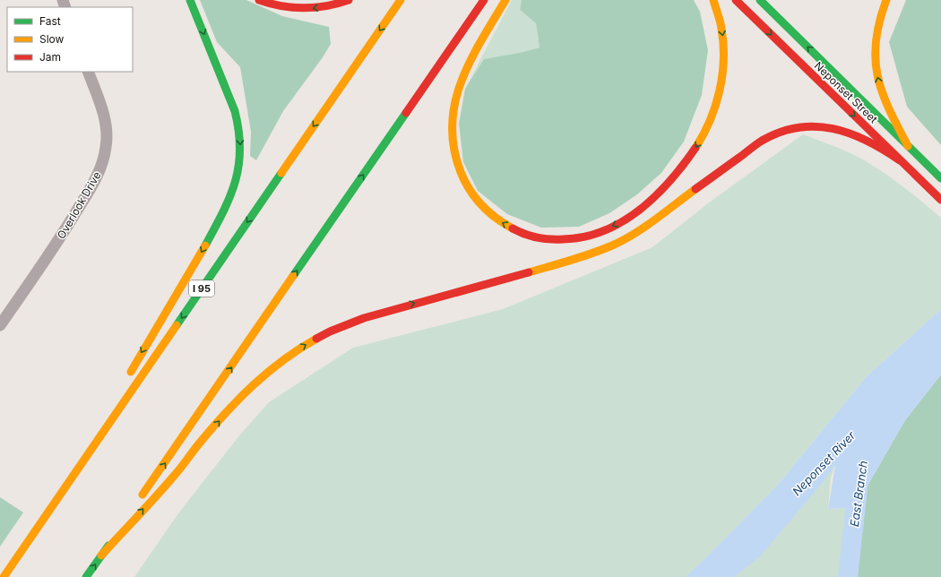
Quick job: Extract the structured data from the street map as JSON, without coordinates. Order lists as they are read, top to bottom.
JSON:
{
  "streets": {
    "main road": ["Neponset Street", "I 95"],
    "street": ["Overlook Drive"]
  },
  "water": ["Neponset River", "East Branch"],
  "legend": ["Fast", "Slow", "Jam"]
}
